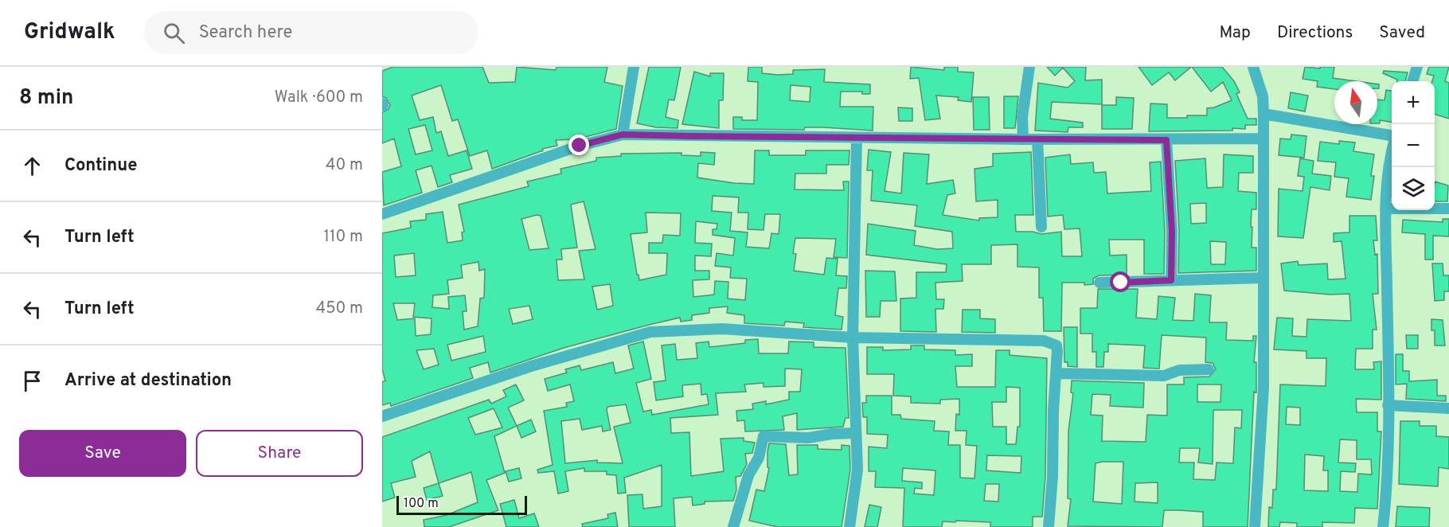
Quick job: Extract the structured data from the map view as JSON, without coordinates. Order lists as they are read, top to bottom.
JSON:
{
  "scale_bar": "100 m",
  "north": "top",
  "page": {
    "header": "Gridwalk",
    "search": "Search here",
    "nav": ["Map", "Directions", "Saved"],
    "heading": ["8 min", "Walk · 600 m"],
    "map_buttons": ["+", "−"],
    "list": [
      ["Continue", "40 m"],
      ["Turn left", "110 m"],
      ["Turn left", "450 m"],
      "Arrive at destination"
    ],
    "buttons": ["Save", "Share"],
    "scale": "100 m"
  }
}
